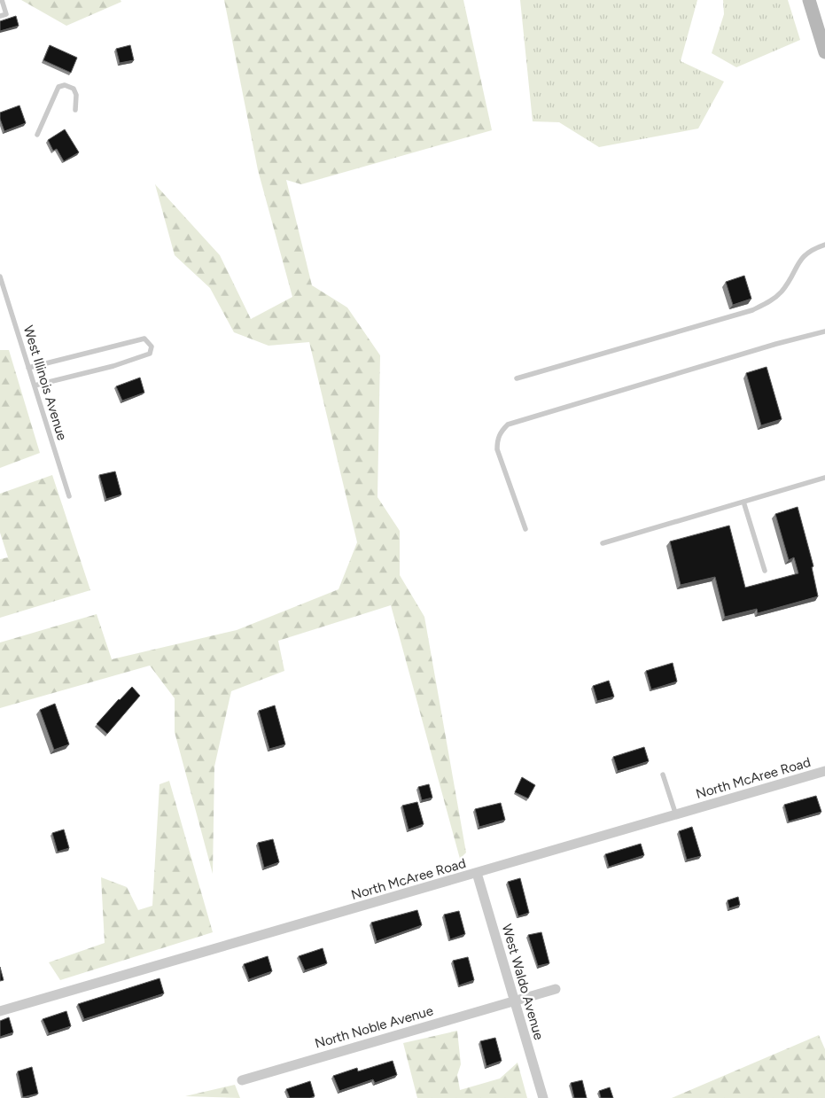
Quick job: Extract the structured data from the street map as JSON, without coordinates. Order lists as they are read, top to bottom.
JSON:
{
  "streets": {
    "street": ["North McAree Road", "West Waldo Avenue", "North Noble Avenue"],
    "lane": ["West Illinois Avenue"]
  },
  "crossings": [
    ["North McAree Road", "West Waldo Avenue"],
    ["West Waldo Avenue", "North Noble Avenue"]
  ]
}
